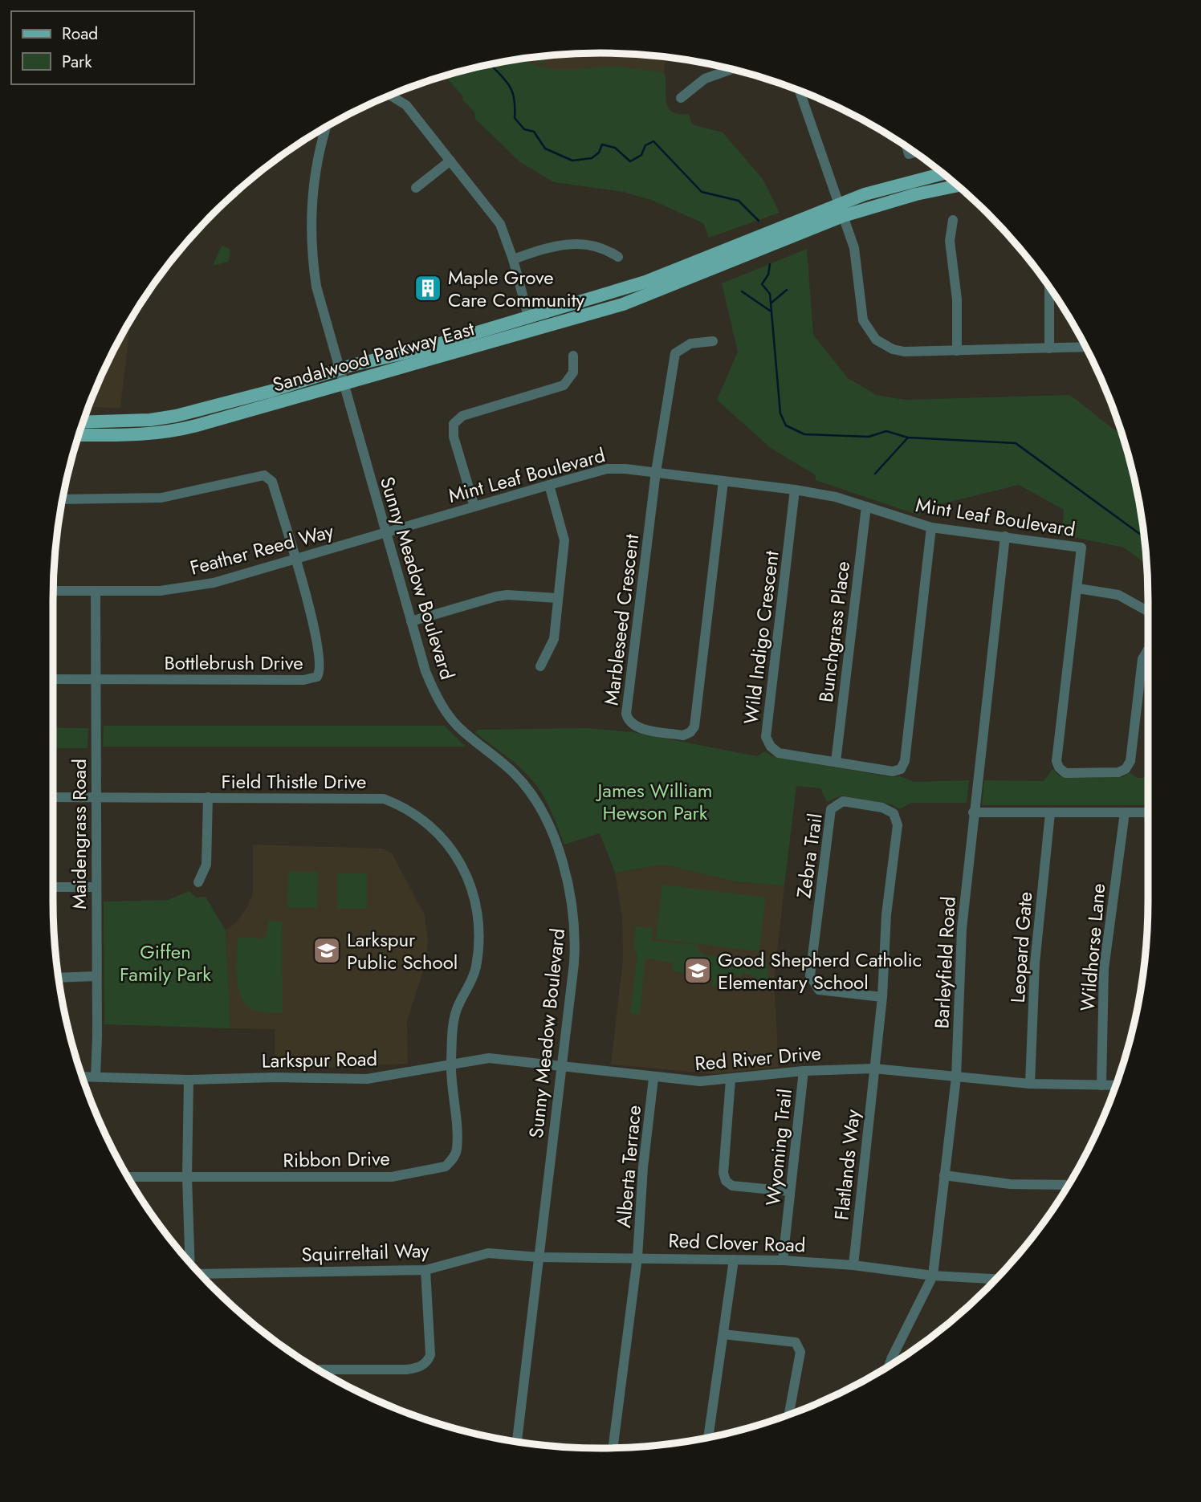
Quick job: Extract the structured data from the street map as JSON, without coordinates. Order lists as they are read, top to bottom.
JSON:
{
  "streets": {
    "main road": ["Sandalwood Parkway East"],
    "street": [
      "Mint Leaf Boulevard",
      "Feather Reed Way",
      "Sunny Meadow Boulevard",
      "Marbleseed Crescent",
      "Bunchgrass Place",
      "Wild Indigo Crescent",
      "Bottlebrush Drive",
      "Field Thistle Drive",
      "Maidengrass Road",
      "Zebra Trail",
      "Leopard Gate",
      "Wildhorse Lane",
      "Barleyfield Road",
      "Red River Drive",
      "Larkspur Road",
      "Wyoming Trail",
      "Ribbon Drive",
      "Flatlands Way",
      "Alberta Terrace",
      "Red Clover Road",
      "Squirreltail Way"
    ]
  },
  "crossings": [
    ["Sandalwood Parkway East", "Sunny Meadow Boulevard"],
    ["Mint Leaf Boulevard", "Feather Reed Way"],
    ["Mint Leaf Boulevard", "Sunny Meadow Boulevard"],
    ["Mint Leaf Boulevard", "Marbleseed Crescent"],
    ["Mint Leaf Boulevard", "Bunchgrass Place"],
    ["Mint Leaf Boulevard", "Wild Indigo Crescent"],
    ["Mint Leaf Boulevard", "Barleyfield Road"],
    ["Feather Reed Way", "Sunny Meadow Boulevard"],
    ["Feather Reed Way", "Bottlebrush Drive"],
    ["Feather Reed Way", "Maidengrass Road"],
    ["Sunny Meadow Boulevard", "Red River Drive"],
    ["Sunny Meadow Boulevard", "Larkspur Road"],
    ["Sunny Meadow Boulevard", "Red Clover Road"],
    ["Sunny Meadow Boulevard", "Squirreltail Way"],
    ["Bunchgrass Place", "Wild Indigo Crescent"],
    ["Bottlebrush Drive", "Maidengrass Road"],
    ["Field Thistle Drive", "Maidengrass Road"],
    ["Field Thistle Drive", "Larkspur Road"],
    ["Field Thistle Drive", "Ribbon Drive"],
    ["Maidengrass Road", "Larkspur Road"],
    ["Zebra Trail", "Red River Drive"],
    ["Zebra Trail", "Flatlands Way"],
    ["Leopard Gate", "Red River Drive"],
    ["Wildhorse Lane", "Red River Drive"],
    ["Barleyfield Road", "Red River Drive"],
    ["Barleyfield Road", "Red Clover Road"],
    ["Red River Drive", "Larkspur Road"],
    ["Red River Drive", "Wyoming Trail"],
    ["Red River Drive", "Flatlands Way"],
    ["Red River Drive", "Alberta Terrace"],
    ["Larkspur Road", "Ribbon Drive"],
    ["Wyoming Trail", "Red Clover Road"],
    ["Flatlands Way", "Red Clover Road"],
    ["Alberta Terrace", "Red Clover Road"],
    ["Red Clover Road", "Squirreltail Way"]
  ],
  "parks": ["James William Hewson Park", "Giffen Family Park"],
  "places": {
    "building": ["Maple Grove Care Community"],
    "school or university": ["Larkspur Public School", "Good Shepherd Catholic Elementary School"]
  },
  "legend": ["Road", "Park"]
}
